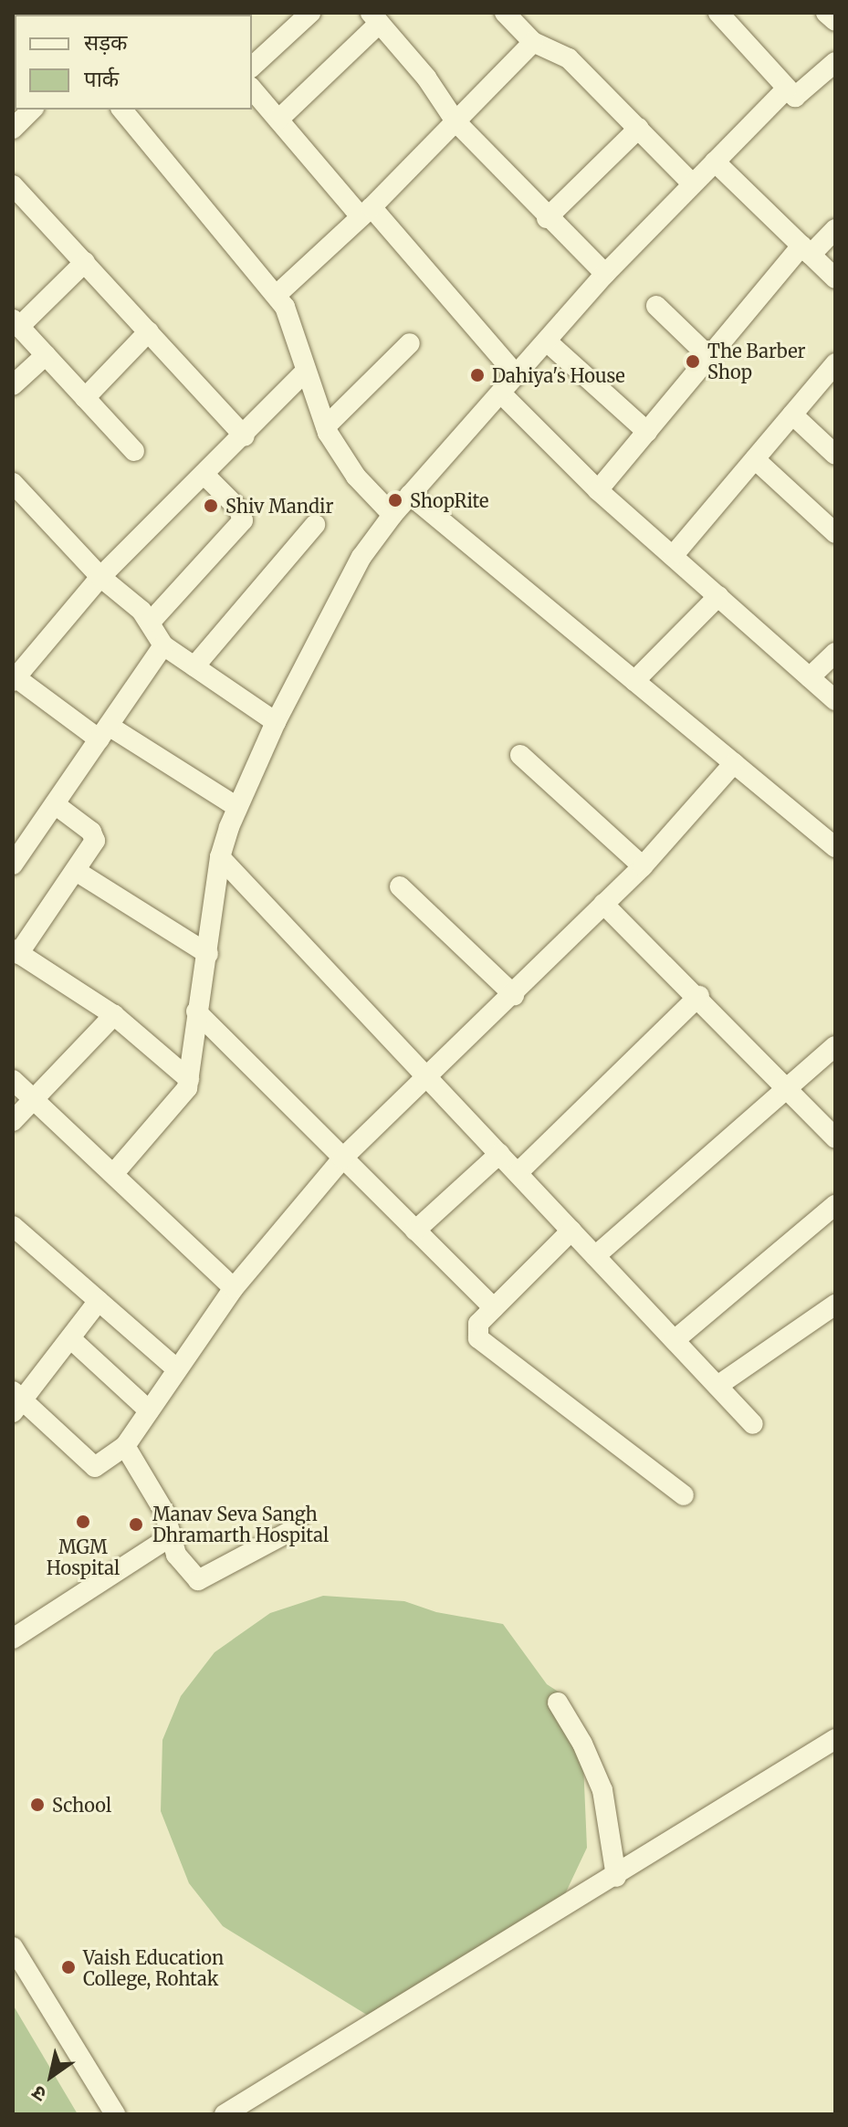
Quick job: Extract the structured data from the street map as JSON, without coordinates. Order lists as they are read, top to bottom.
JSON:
{
  "places": [
    "The Barber Shop",
    "Dahiya's House",
    "ShopRite",
    "Shiv Mandir",
    "MGM Hospital",
    "Manav Seva Sangh Dhramarth Hospital",
    "School",
    "Vaish Education College, Rohtak"
  ],
  "legend": ["सड़क", "पार्क"],
  "north": "bottom left"
}
